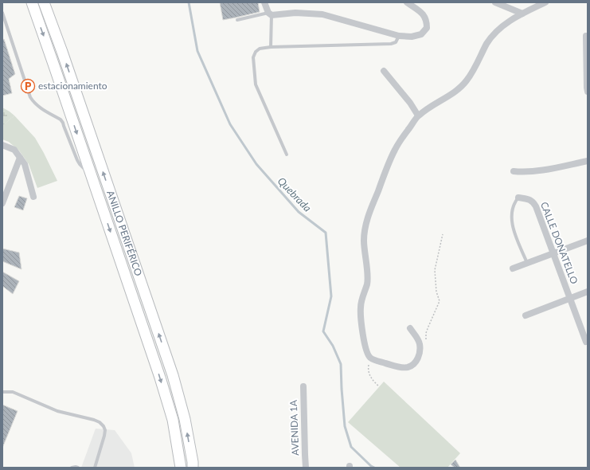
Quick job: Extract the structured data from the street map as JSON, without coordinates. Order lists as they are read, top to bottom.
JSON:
{
  "streets": {
    "highway": ["ANILLO PERIFÉRICO"],
    "street": ["CALLE DONATELLO", "AVENIDA 1A"]
  },
  "water": ["Quebrada"],
  "places": {
    "parking": ["estacionamiento"]
  }
}
